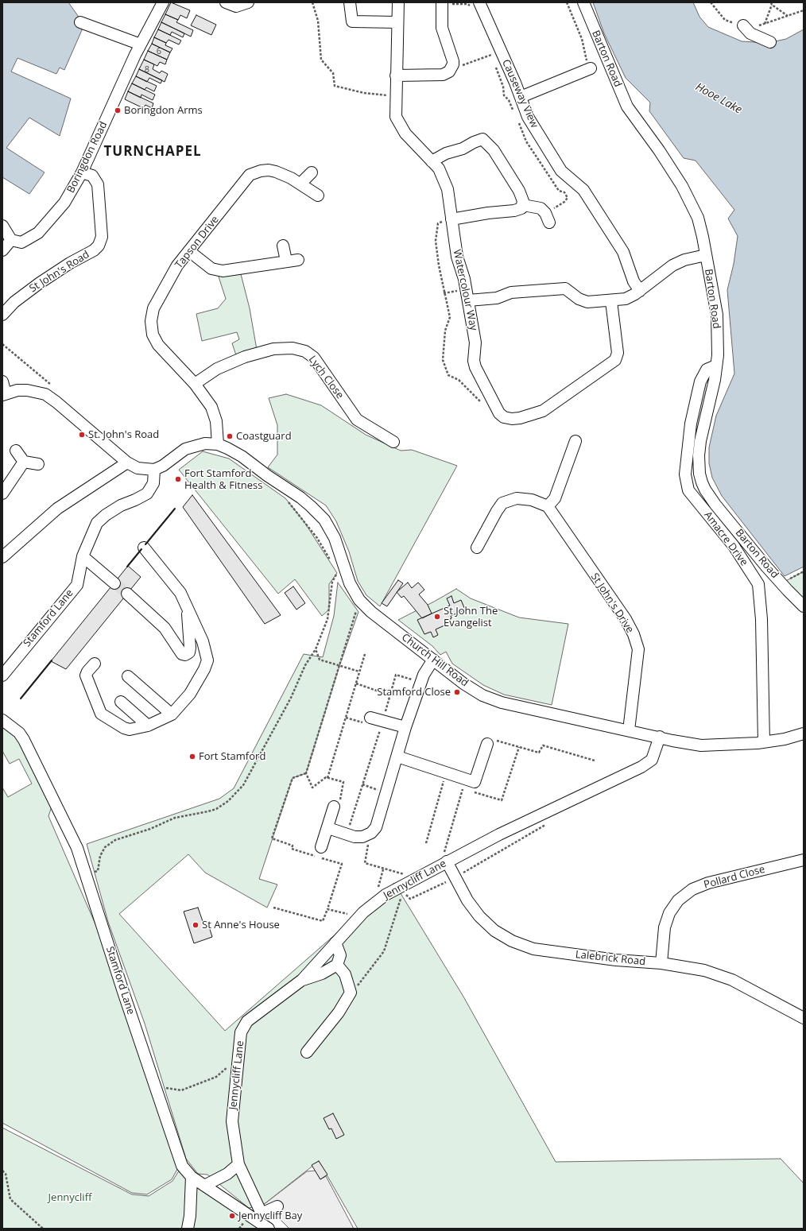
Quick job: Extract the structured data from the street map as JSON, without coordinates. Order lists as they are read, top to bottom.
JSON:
{
  "streets": {
    "street": [
      "Barton Road",
      "Causeway View",
      "Boringdon Road",
      "Tapson Drive",
      "St John's Road",
      "Watercolour Way",
      "Lych Close",
      "Amacre Drive",
      "St John's Drive",
      "Stamford Lane",
      "Church Hill Road",
      "Pollard Close",
      "Jennycliff Lane",
      "Lalebrick Road"
    ]
  },
  "crossings": [
    ["Barton Road", "Amacre Drive"],
    ["Boringdon Road", "St John's Road"],
    ["Tapson Drive", "Lych Close"],
    ["Tapson Drive", "Church Hill Road"],
    ["Amacre Drive", "Church Hill Road"],
    ["St John's Drive", "Church Hill Road"],
    ["Stamford Lane", "Church Hill Road"],
    ["Stamford Lane", "Jennycliff Lane"],
    ["Church Hill Road", "Jennycliff Lane"],
    ["Pollard Close", "Lalebrick Road"],
    ["Jennycliff Lane", "Lalebrick Road"]
  ],
  "districts": ["TURNCHAPEL"],
  "water": ["Hooe Lake"],
  "parks": ["Jennycliff"],
  "places": [
    "Boringdon Arms",
    "St. John's Road",
    "Coastguard",
    "Fort Stamford Health & Fitness",
    "St John The Evangelist",
    "Stamford Close",
    "Fort Stamford",
    "St Anne's House",
    "Jennycliff Bay"
  ],
  "house_numbers": ["6", "8"]
}
